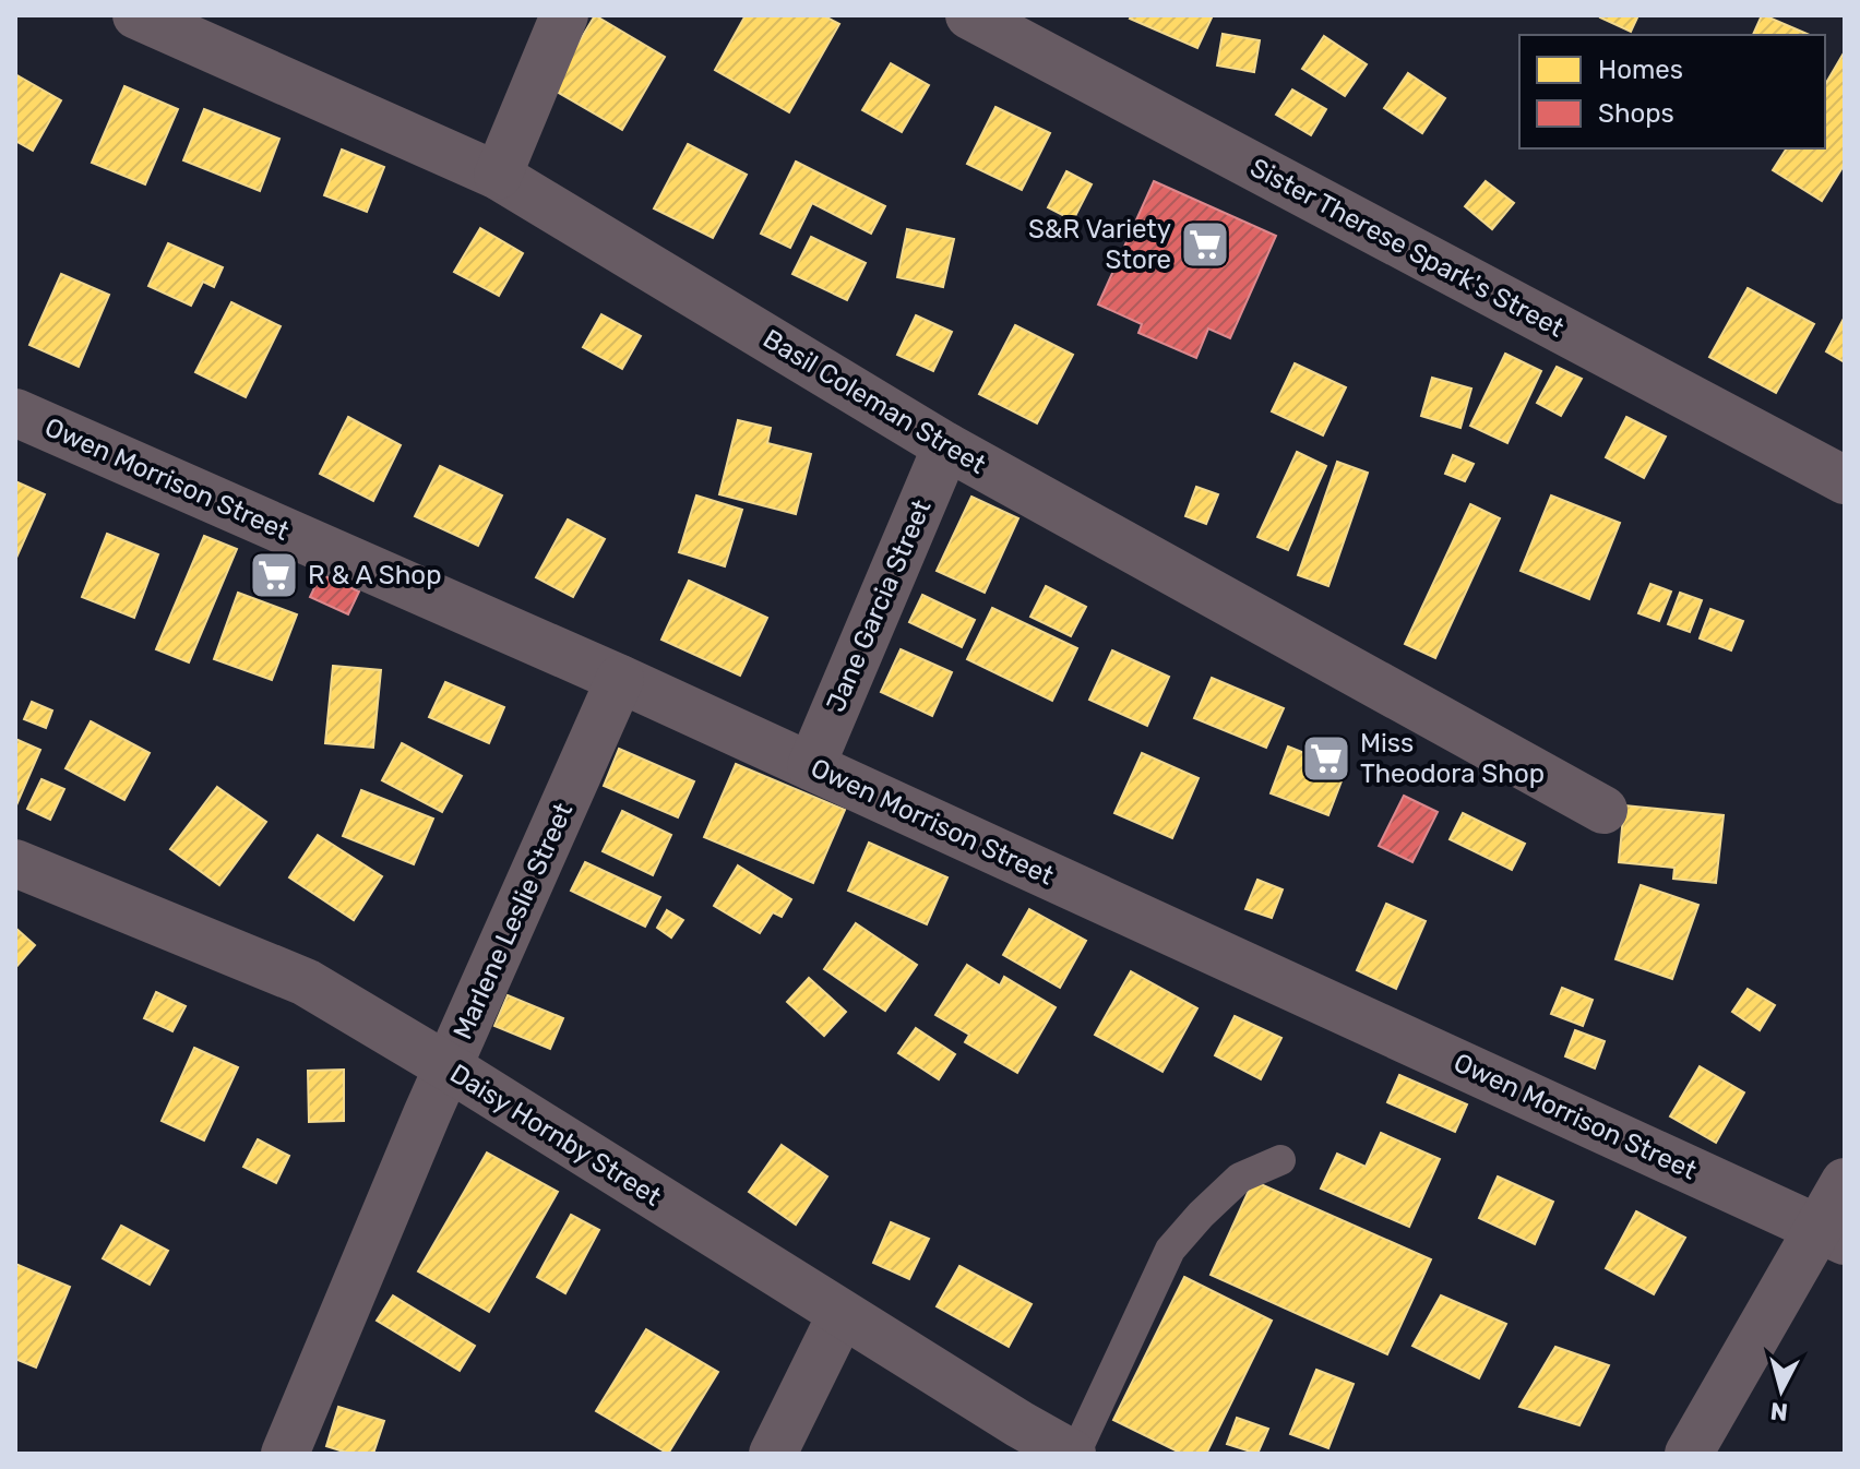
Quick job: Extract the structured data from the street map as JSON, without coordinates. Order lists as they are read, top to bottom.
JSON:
{
  "streets": {
    "street": [
      "Sister Therese Spark's Street",
      "Basil Coleman Street",
      "Owen Morrison Street",
      "Jane Garcia Street",
      "Marlene Leslie Street",
      "Daisy Hornby Street"
    ]
  },
  "crossings": [
    ["Basil Coleman Street", "Jane Garcia Street"],
    ["Owen Morrison Street", "Jane Garcia Street"],
    ["Owen Morrison Street", "Marlene Leslie Street"],
    ["Marlene Leslie Street", "Daisy Hornby Street"]
  ],
  "places": {
    "supermarket": ["S&R Variety Store", "R & A Shop", "Miss Theodora Shop"]
  },
  "legend": ["Homes", "Shops"],
  "north": "bottom"
}
